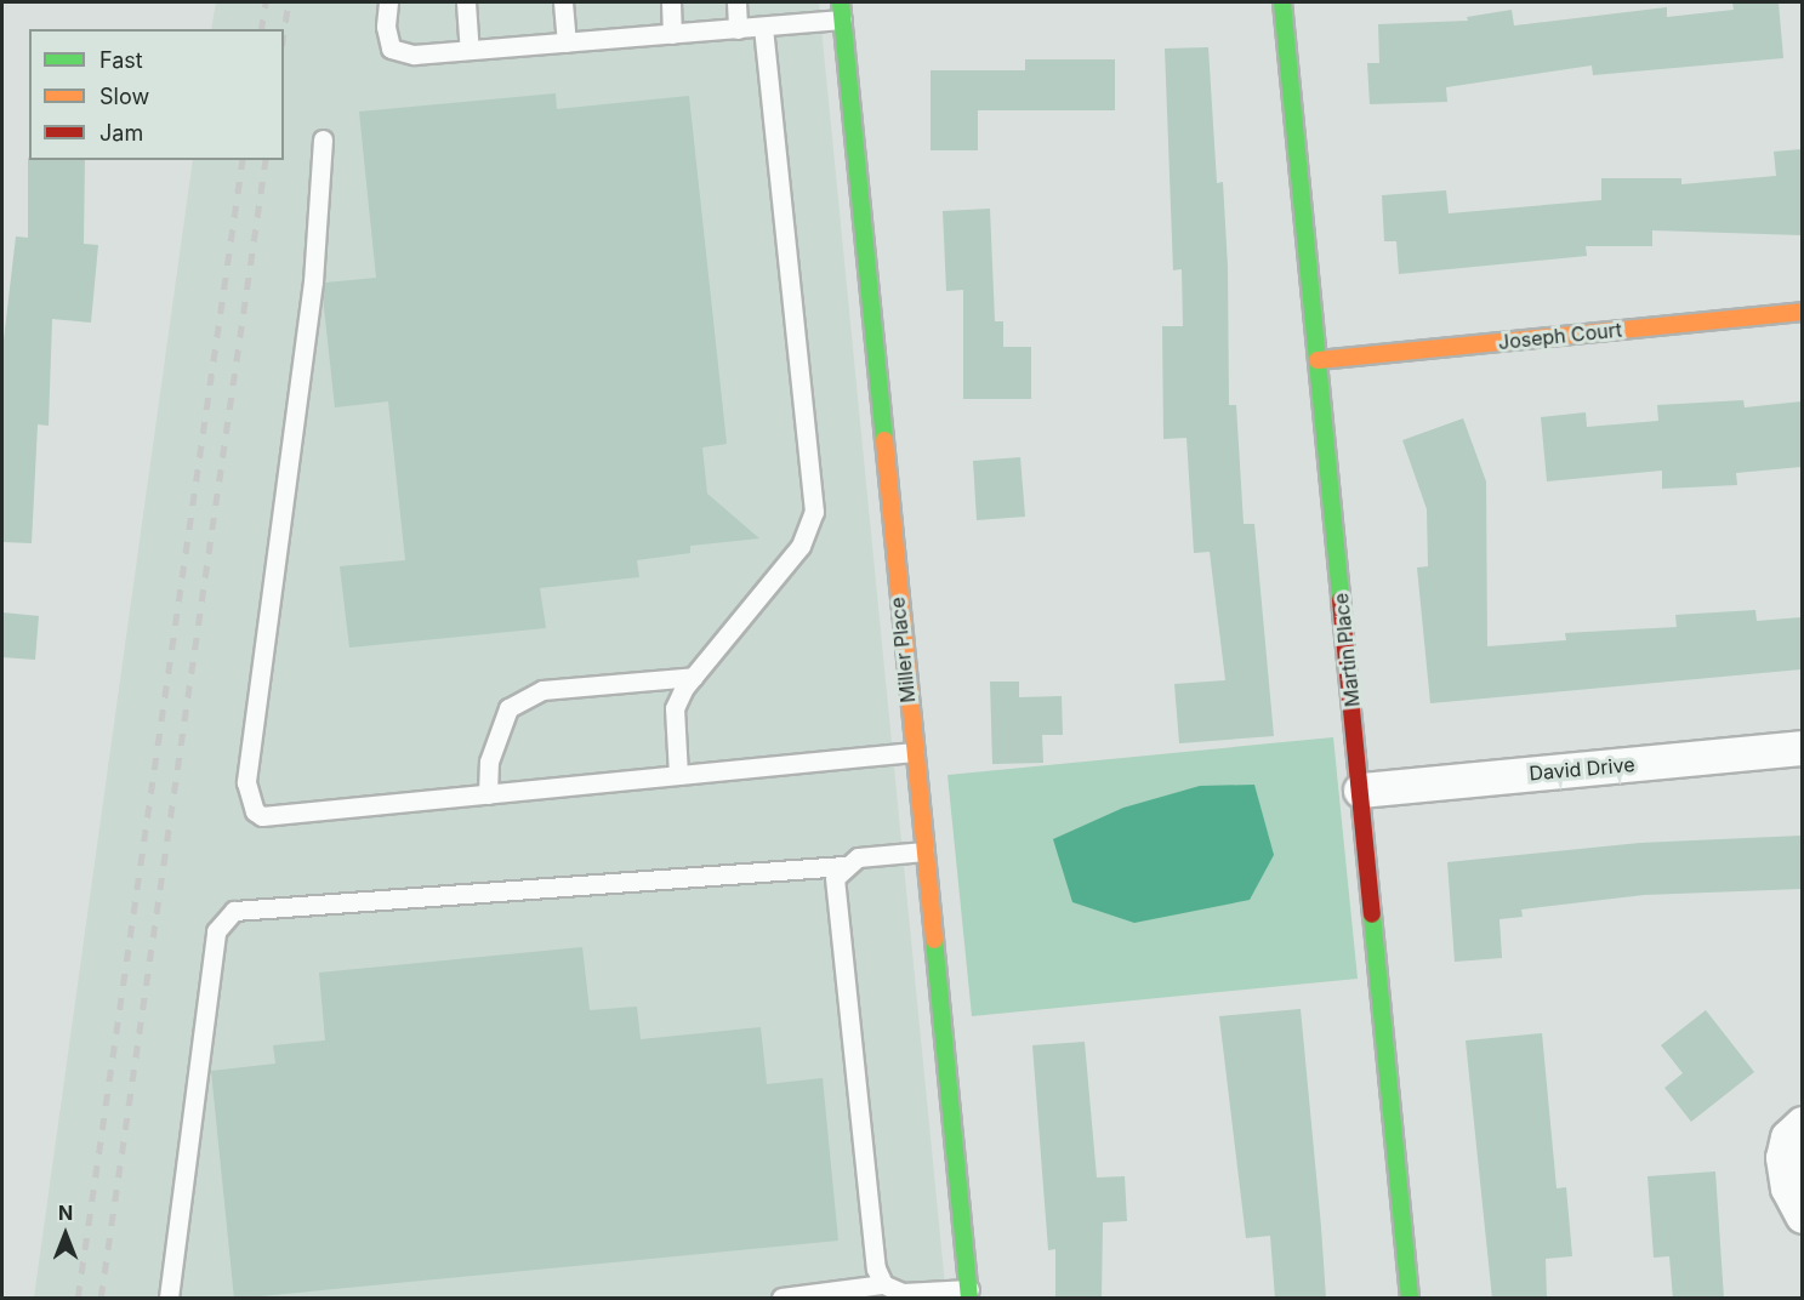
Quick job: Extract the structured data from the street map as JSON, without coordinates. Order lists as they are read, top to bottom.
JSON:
{
  "streets": {
    "street": [
      "Joseph Court",
      "Miller Place",
      "Martin Place",
      "David Drive"
    ]
  },
  "crossings": [
    ["Joseph Court", "Martin Place"],
    ["Martin Place", "David Drive"]
  ],
  "legend": ["Fast", "Slow", "Jam"],
  "north": "top"
}
